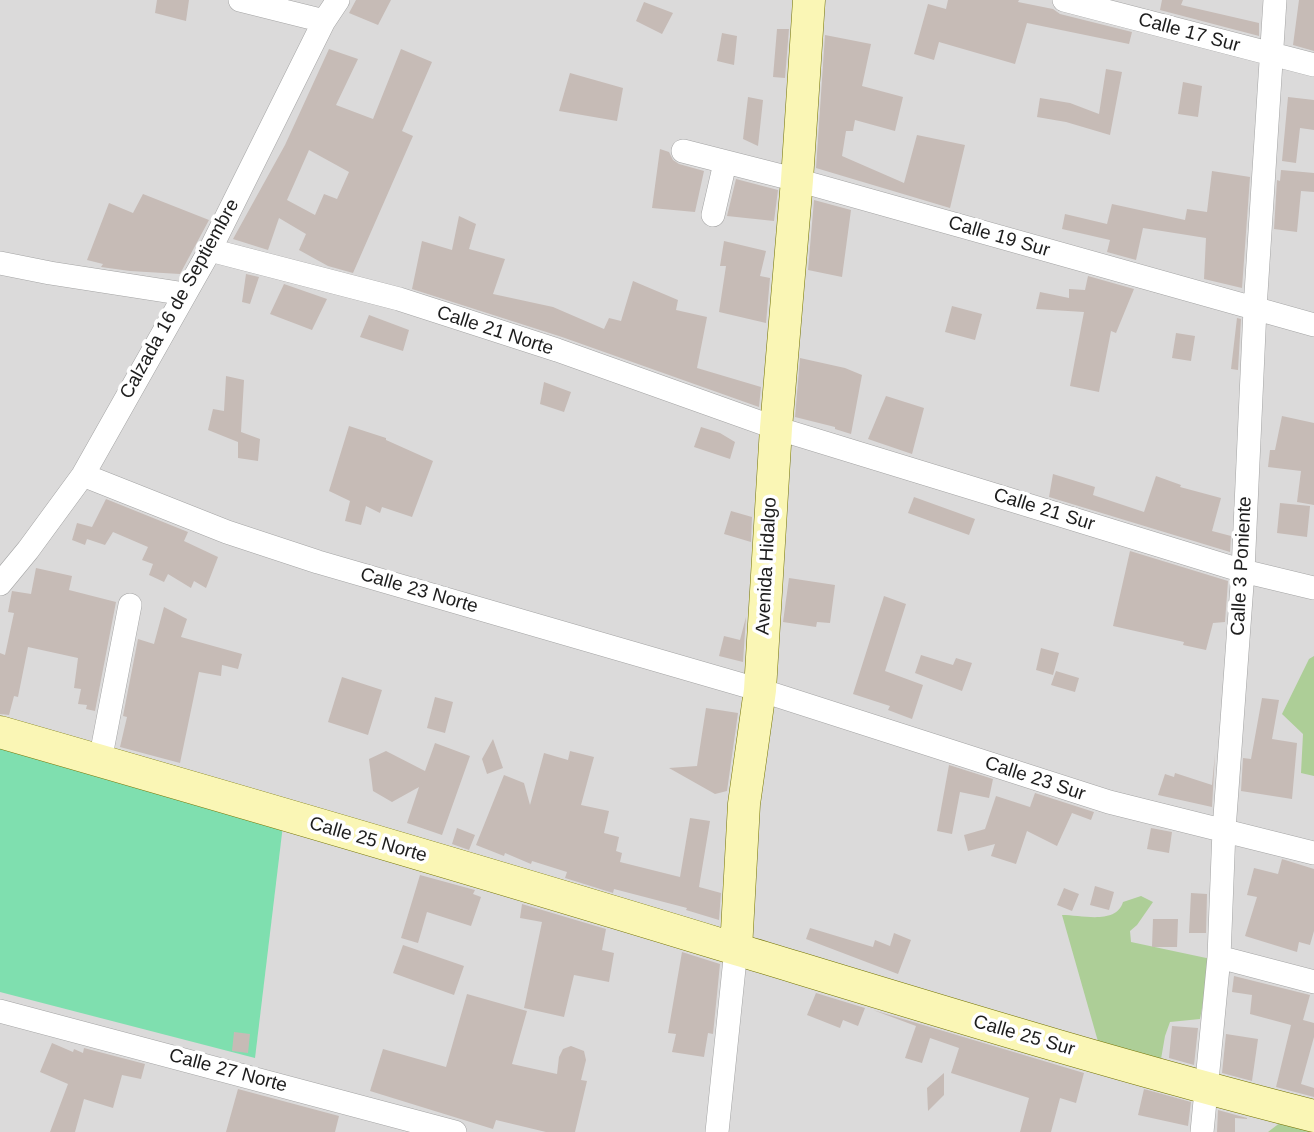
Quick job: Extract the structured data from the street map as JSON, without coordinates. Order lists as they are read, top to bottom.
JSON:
{
  "streets": {
    "street": [
      "Calle 17 Sur",
      "Calle 19 Sur",
      "Calzada 16 de Septiembre",
      "Calle 21 Norte",
      "Calle 21 Sur",
      "Avenida Hidalgo",
      "Calle 3 Poniente",
      "Calle 23 Norte",
      "Calle 23 Sur",
      "Calle 25 Norte",
      "Calle 25 Sur",
      "Calle 27 Norte"
    ]
  },
  "crossings": [
    ["Calle 17 Sur", "Calle 3 Poniente"],
    ["Calle 19 Sur", "Avenida Hidalgo"],
    ["Calle 19 Sur", "Calle 3 Poniente"],
    ["Calzada 16 de Septiembre", "Calle 21 Norte"],
    ["Calzada 16 de Septiembre", "Calle 23 Norte"],
    ["Calle 21 Norte", "Calle 21 Sur"],
    ["Calle 21 Norte", "Avenida Hidalgo"],
    ["Calle 21 Sur", "Avenida Hidalgo"],
    ["Calle 21 Sur", "Calle 3 Poniente"],
    ["Avenida Hidalgo", "Calle 23 Norte"],
    ["Avenida Hidalgo", "Calle 23 Sur"],
    ["Avenida Hidalgo", "Calle 25 Norte"],
    ["Avenida Hidalgo", "Calle 25 Sur"],
    ["Calle 3 Poniente", "Calle 23 Sur"],
    ["Calle 3 Poniente", "Calle 25 Sur"],
    ["Calle 23 Norte", "Calle 23 Sur"],
    ["Calle 25 Norte", "Calle 25 Sur"]
  ]
}
